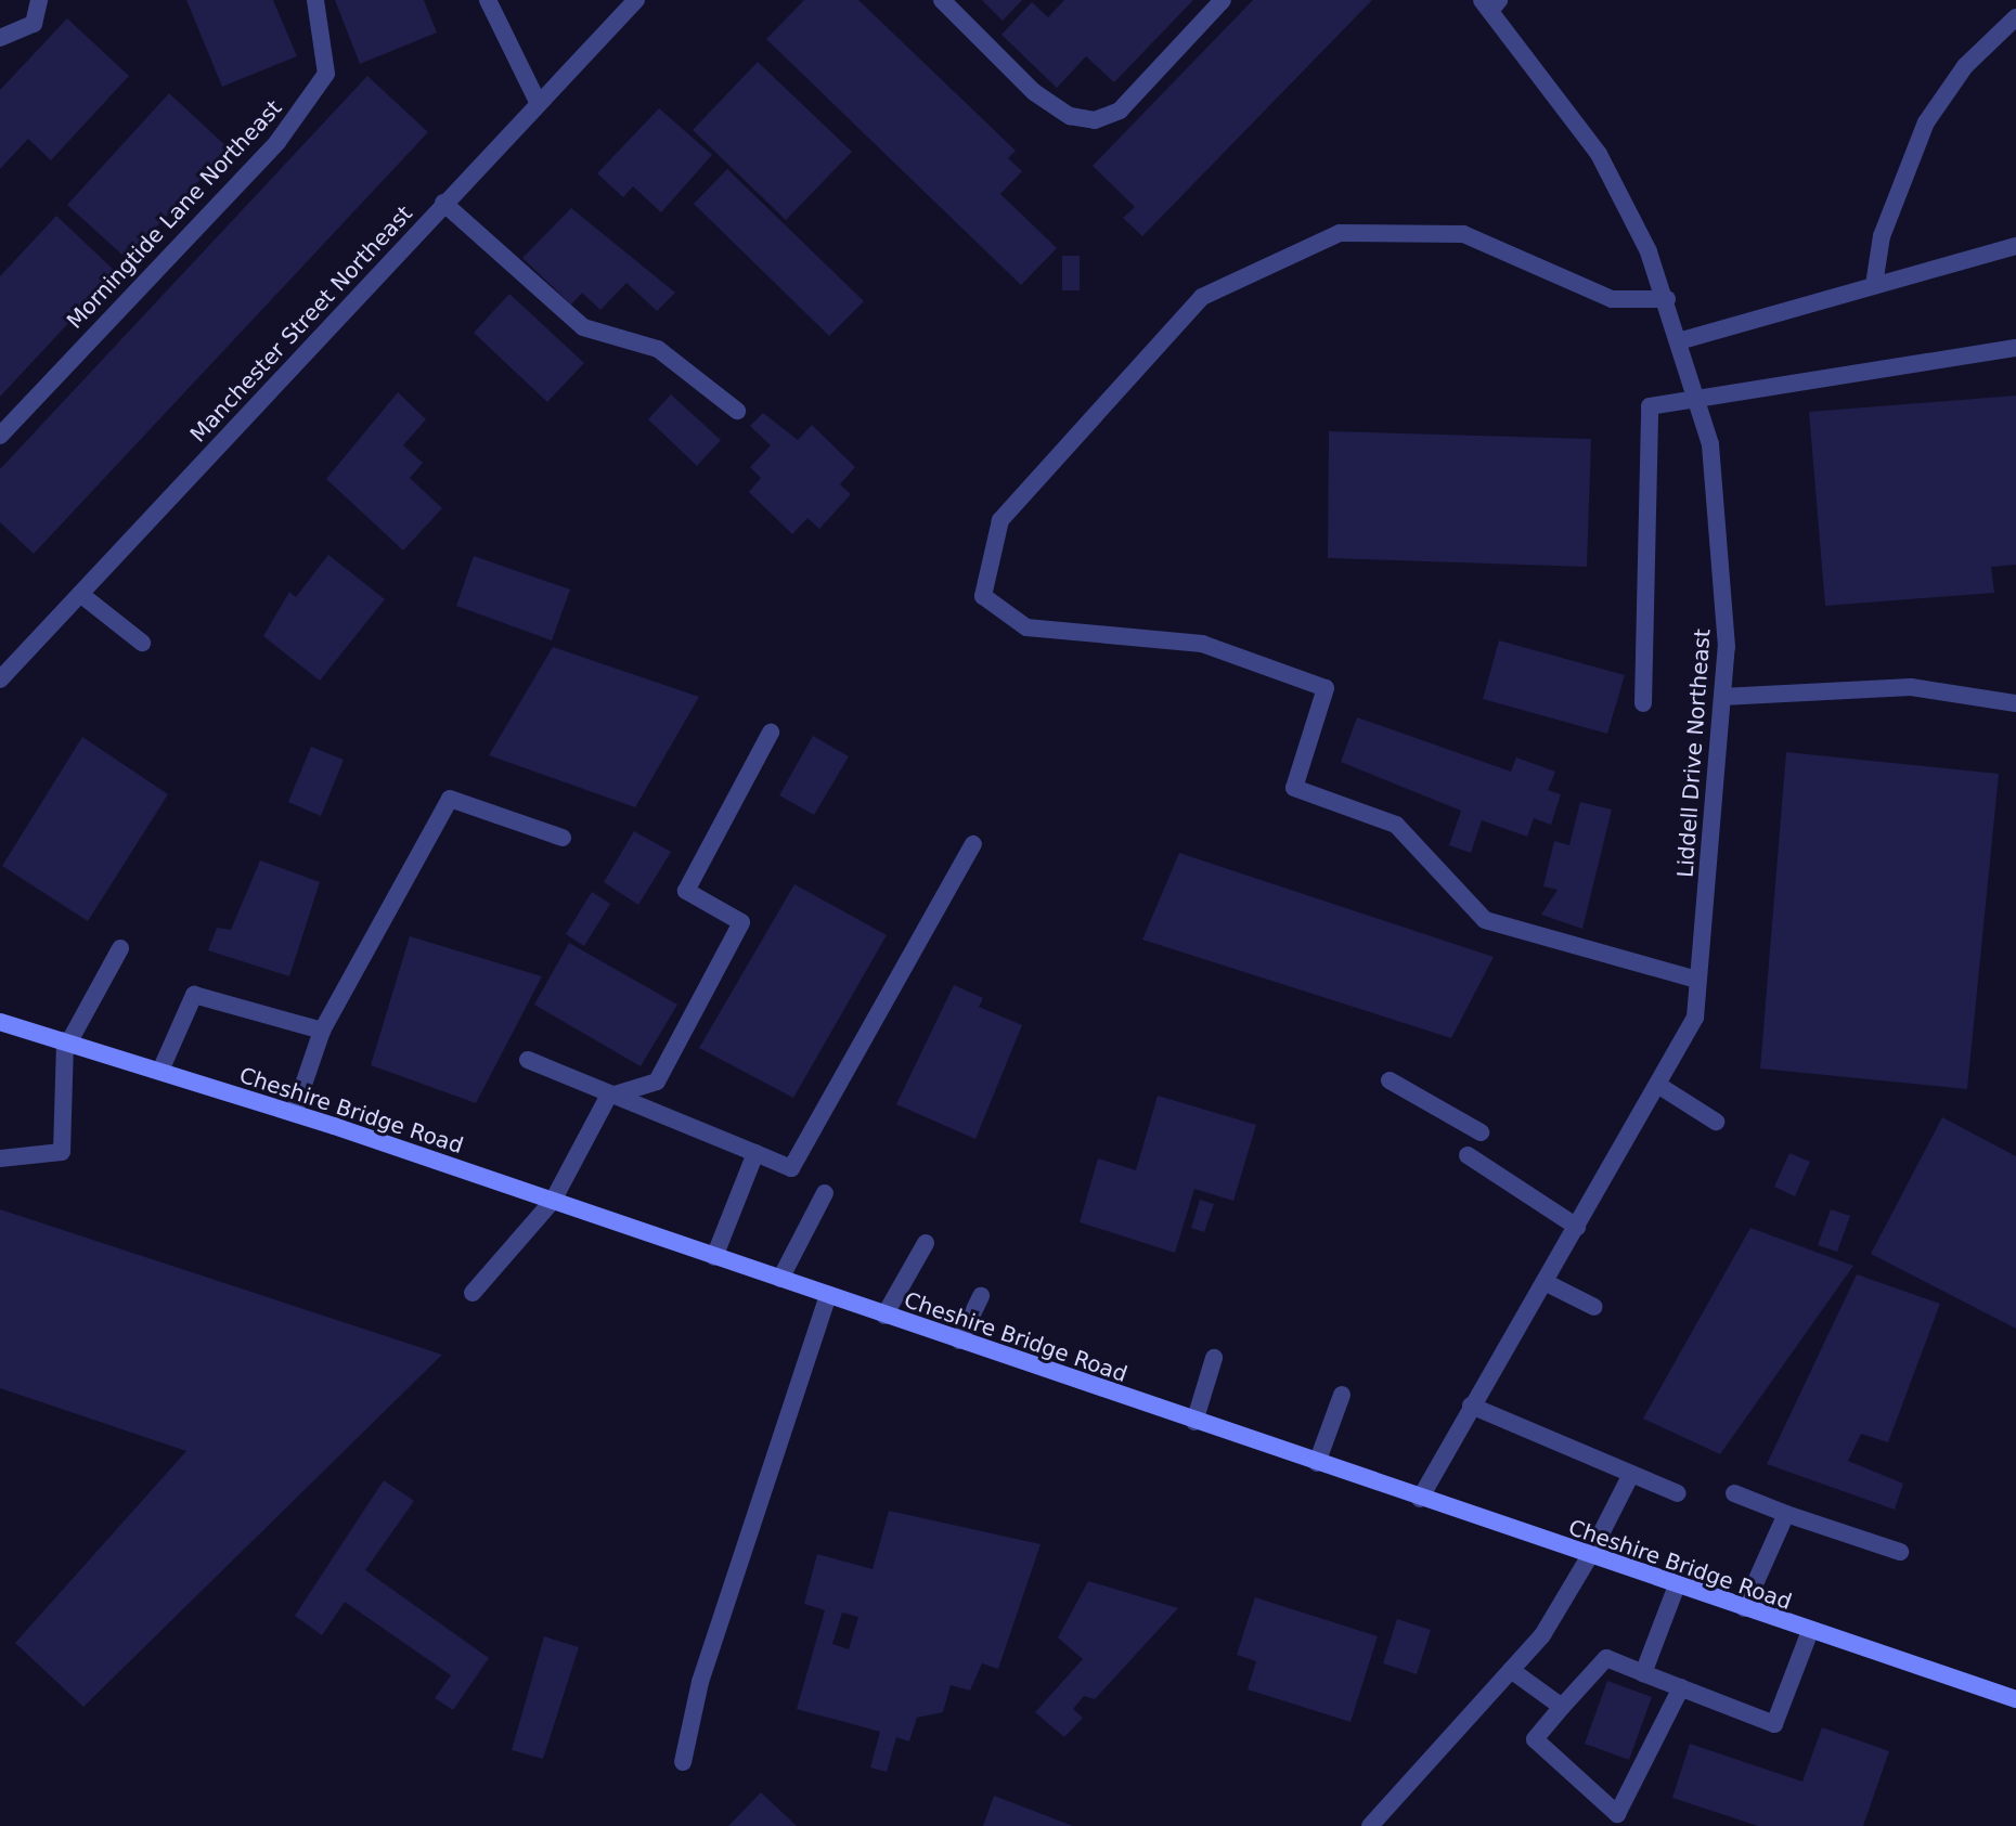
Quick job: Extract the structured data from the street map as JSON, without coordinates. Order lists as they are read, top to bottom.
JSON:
{
  "streets": {
    "main road": ["Cheshire Bridge Road"],
    "street": ["Morningtide Lane Northeast", "Manchester Street Northeast", "Liddell Drive Northeast"]
  },
  "crossings": [
    ["Liddell Drive Northeast", "Cheshire Bridge Road"]
  ]
}
